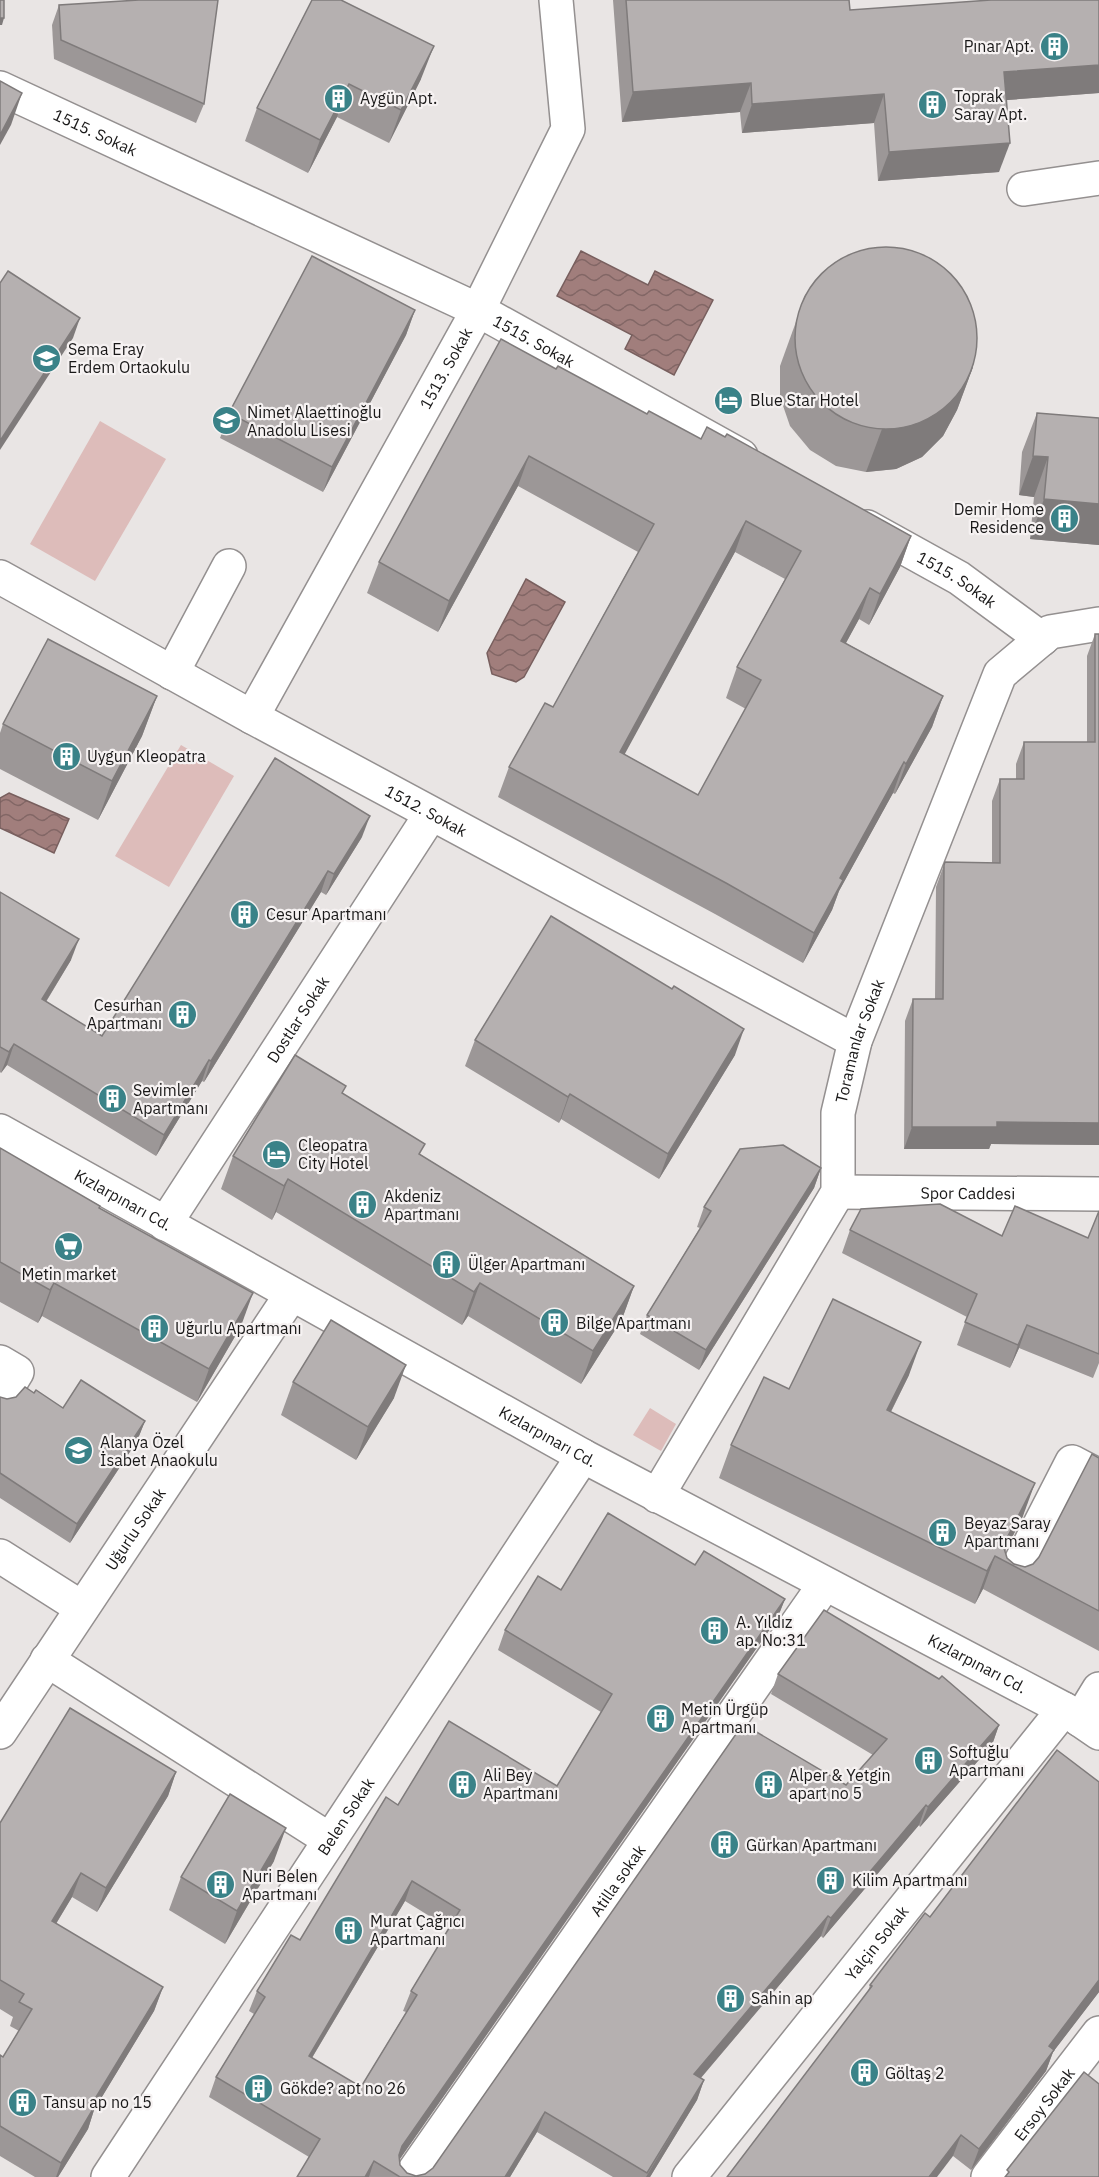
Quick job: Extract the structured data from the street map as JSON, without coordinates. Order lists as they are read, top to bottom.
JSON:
{
  "streets": {
    "street": [
      "1515. Sokak",
      "1513. Sokak",
      "1512. Sokak",
      "Dostlar Sokak",
      "Toramanlar Sokak",
      "Spor Caddesi",
      "Kızlarpınarı Cd.",
      "Uğurlu Sokak",
      "Belen Sokak",
      "Atilla sokak",
      "Yalçin Sokak",
      "Ersoy Sokak"
    ]
  },
  "crossings": [
    ["1515. Sokak", "1513. Sokak"],
    ["1515. Sokak", "Toramanlar Sokak"],
    ["1513. Sokak", "1512. Sokak"],
    ["1512. Sokak", "Dostlar Sokak"],
    ["1512. Sokak", "Toramanlar Sokak"],
    ["Dostlar Sokak", "Kızlarpınarı Cd."],
    ["Toramanlar Sokak", "Spor Caddesi"],
    ["Kızlarpınarı Cd.", "Uğurlu Sokak"],
    ["Kızlarpınarı Cd.", "Belen Sokak"],
    ["Kızlarpınarı Cd.", "Atilla sokak"],
    ["Kızlarpınarı Cd.", "Yalçin Sokak"]
  ],
  "places": {
    "building": [
      "Pınar Apt.",
      "Aygün Apt.",
      "Toprak Saray Apt.",
      "Demir Home Residence",
      "Uygun Kleopatra",
      "Cesur Apartmanı",
      "Cesurhan Apartmanı",
      "Sevimler Apartmanı",
      "Akdeniz Apartmanı",
      "Ülger Apartmanı",
      "Bilge Apartmanı",
      "Uğurlu Apartmanı",
      "Beyaz Saray Apartmanı",
      "A. Yıldız ap. No:31",
      "Metin Ürgüp Apartmanı",
      "Softuğlu Apartmanı",
      "Ali Bey Apartmanı",
      "Alper & Yetgin apart no 5",
      "Gürkan Apartmanı",
      "Kilim Apartmanı",
      "Nuri Belen Apartmanı",
      "Murat Çağrıcı Apartmanı",
      "Sahin ap",
      "Göltaş 2",
      "Gökde? apt no 26",
      "Tansu ap no 15"
    ],
    "school or university": ["Sema Eray Erdem Ortaokulu", "Nimet Alaettinoğlu Anadolu Lisesi", "Alanya Özel İsabet Anaokulu"],
    "hotel": ["Blue Star Hotel", "Cleopatra City Hotel"],
    "supermarket": ["Metin market"]
  }
}
